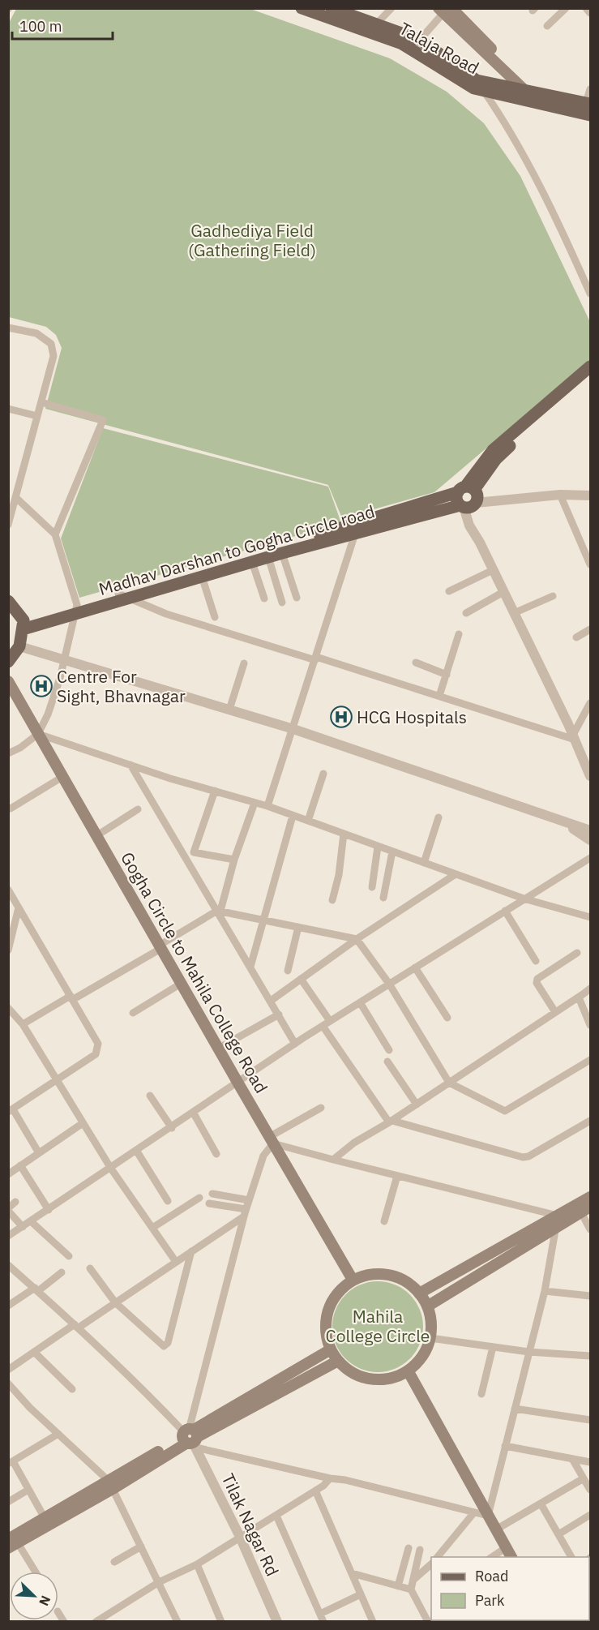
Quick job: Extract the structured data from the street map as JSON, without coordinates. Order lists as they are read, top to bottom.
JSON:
{
  "streets": {
    "main road": ["Talaja Road", "Madhav Darshan to Gogha Circle road", "Gogha Circle to Mahila College Road"],
    "street": ["Tilak Nagar Rd"]
  },
  "parks": ["Gadhediya Field (Gathering Field)", "Mahila College Circle"],
  "places": {
    "hospital": ["Centre For Sight, Bhavnagar", "HCG Hospitals"]
  },
  "legend": ["Road", "Park"],
  "scale_bar": "100 m",
  "north": "bottom right"
}
